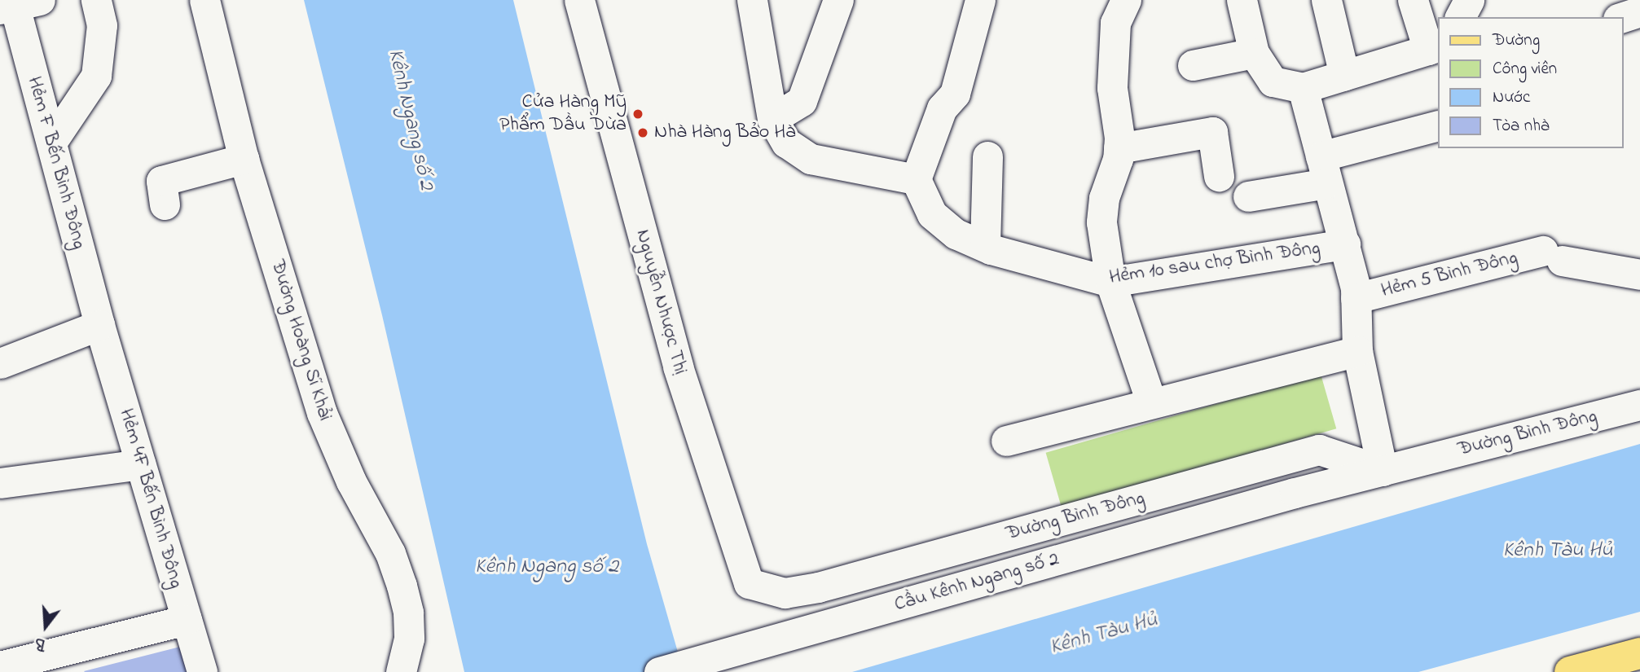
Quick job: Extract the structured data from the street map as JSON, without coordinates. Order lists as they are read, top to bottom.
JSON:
{
  "streets": {
    "street": [
      "Hẻm F Bến Bình Đông",
      "Hẻm 10 sau chợ Bình Đông",
      "Hẻm 5 Bình Đông",
      "Nguyễn Nhược Thị",
      "Đường Hoàng Sĩ Khải",
      "Đường Bình Đông",
      "Hẻm 4F Bến Bình Đông",
      "Cầu Kênh Ngang số 2"
    ]
  },
  "crossings": [
    ["Hẻm F Bến Bình Đông", "Hẻm 4F Bến Bình Đông"],
    ["Nguyễn Nhược Thị", "Đường Bình Đông"],
    ["Đường Bình Đông", "Cầu Kênh Ngang số 2"]
  ],
  "water": ["Kênh Ngang số 2", "Kênh Tàu Hủ"],
  "places": ["Cửa Hàng Mỹ Phẩm Dầu Dừa", "Nhà Hàng Bảo Hà"],
  "legend": [
    "Đường",
    "Công viên",
    "Nước",
    "Tòa nhà"
  ],
  "north": "bottom"
}
